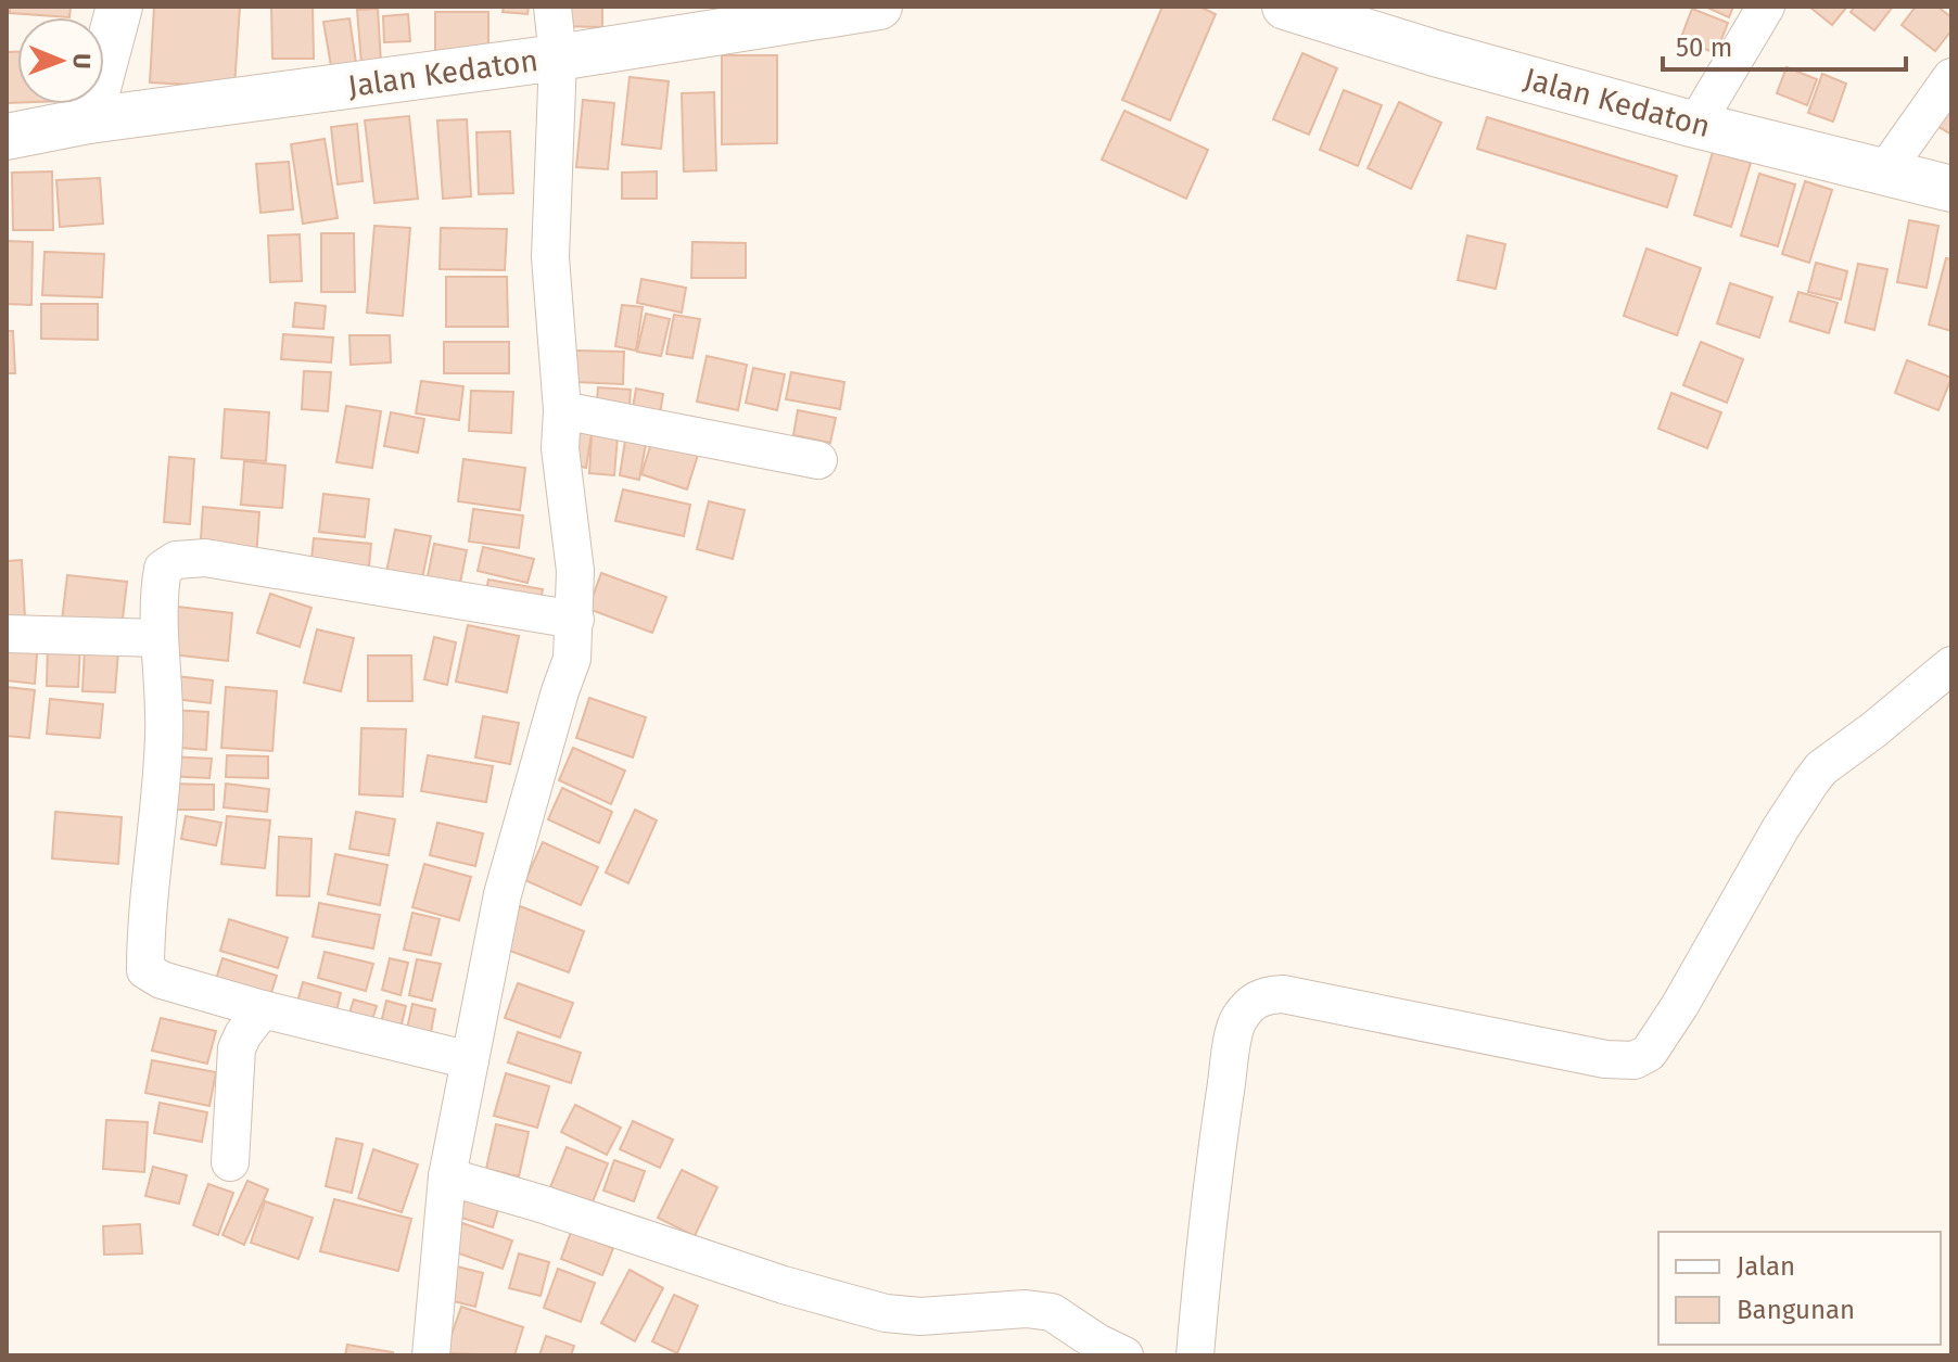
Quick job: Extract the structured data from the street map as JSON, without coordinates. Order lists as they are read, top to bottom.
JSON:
{
  "streets": {
    "street": ["Jalan Kedaton"]
  },
  "legend": ["Jalan", "Bangunan"],
  "scale_bar": "50 m",
  "north": "right"
}
